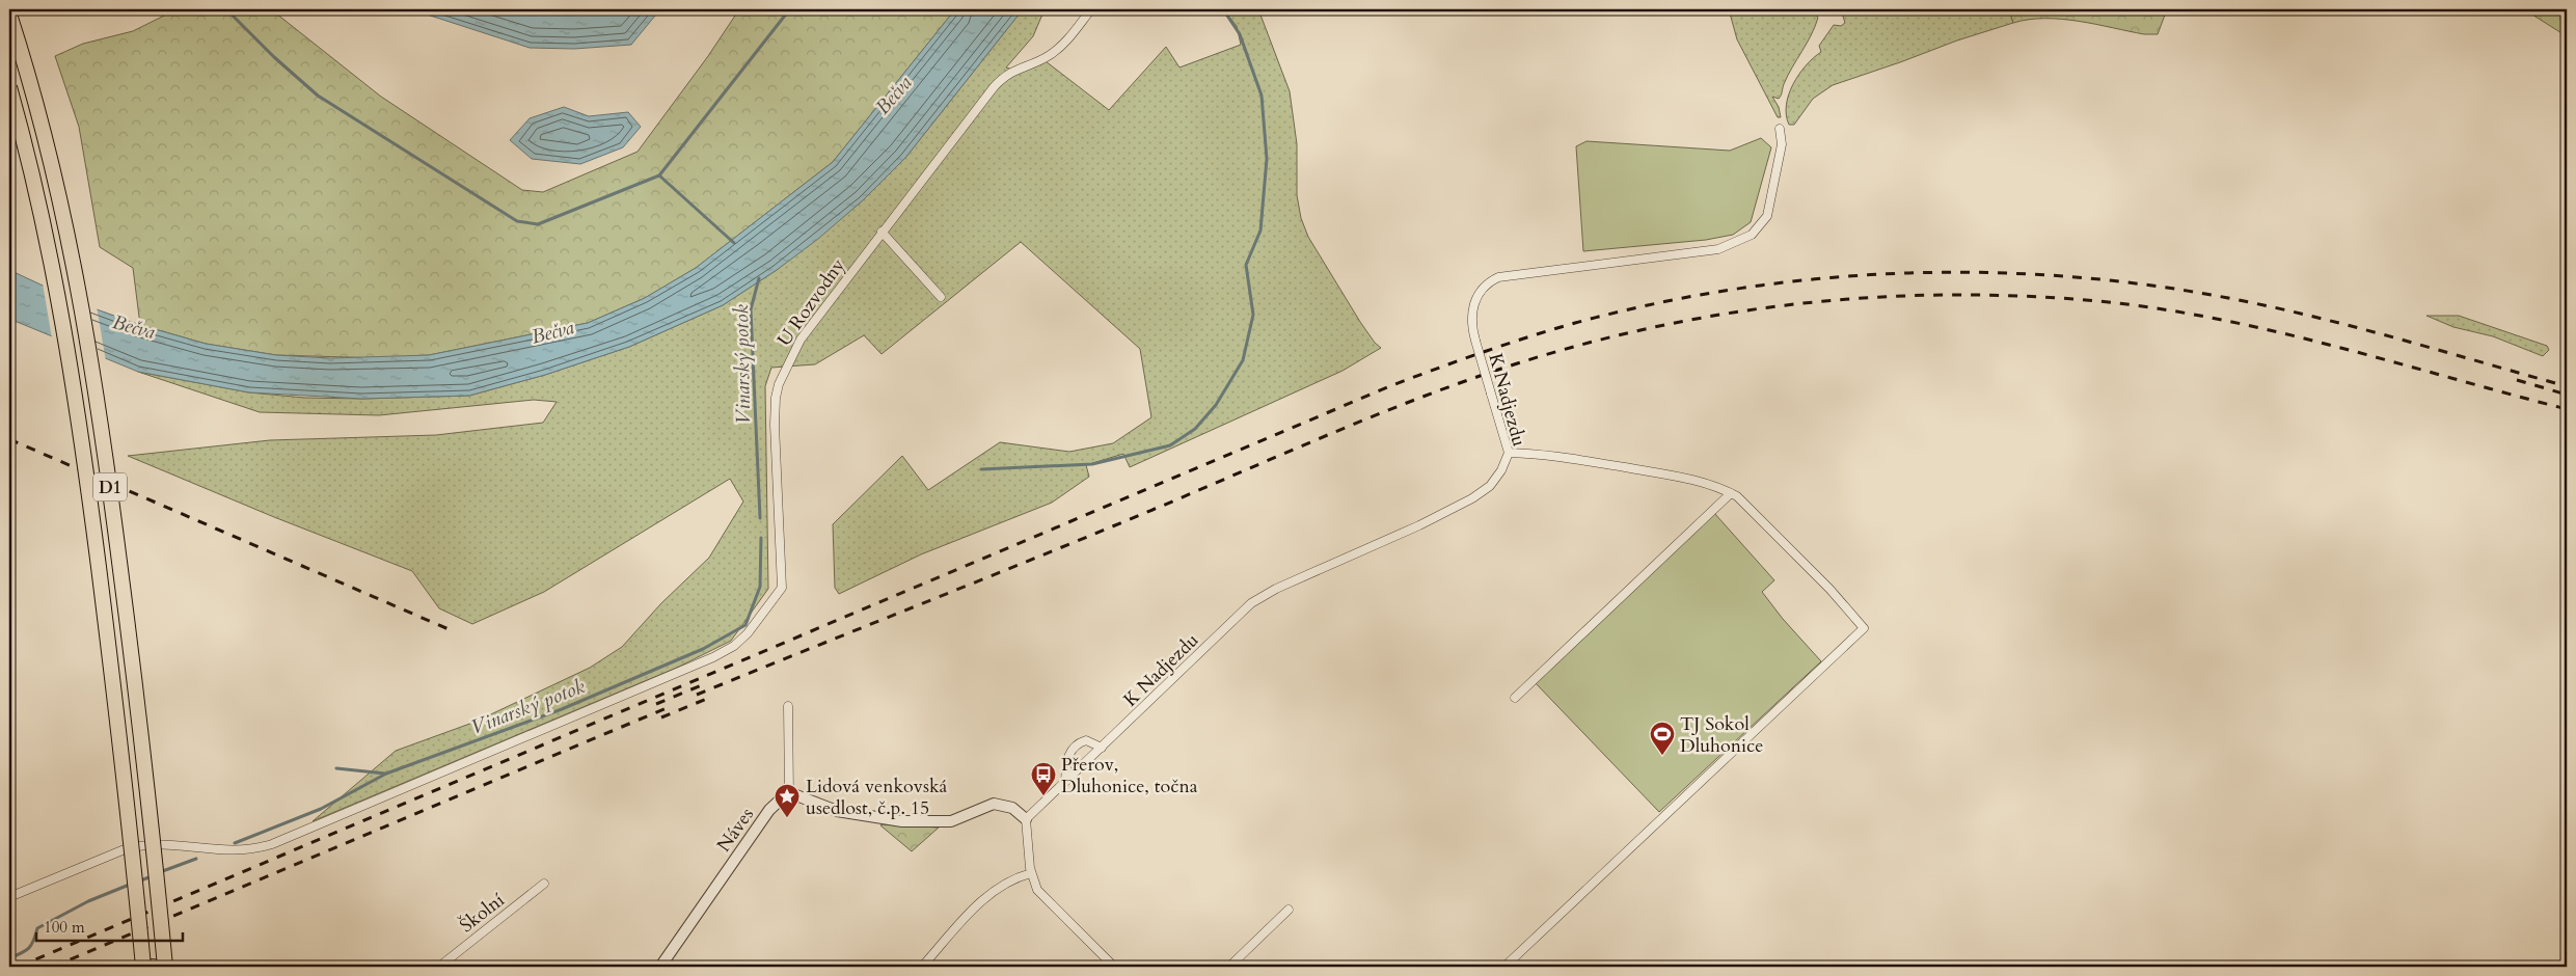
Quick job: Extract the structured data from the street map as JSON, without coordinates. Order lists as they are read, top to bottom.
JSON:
{
  "streets": {
    "highway": ["D1"],
    "street": [
      "U Rozvodny",
      "K Nadjezdu",
      "Náves",
      "Školní"
    ]
  },
  "water": ["Bečva", "Vinarský potok"],
  "places": {
    "sports": ["TJ Sokol Dluhonice"],
    "bus stop": ["Přerov, Dluhonice, točna"],
    "place": ["Lidová venkovská usedlost, č.p. 15"]
  },
  "scale_bar": "100 m"
}
